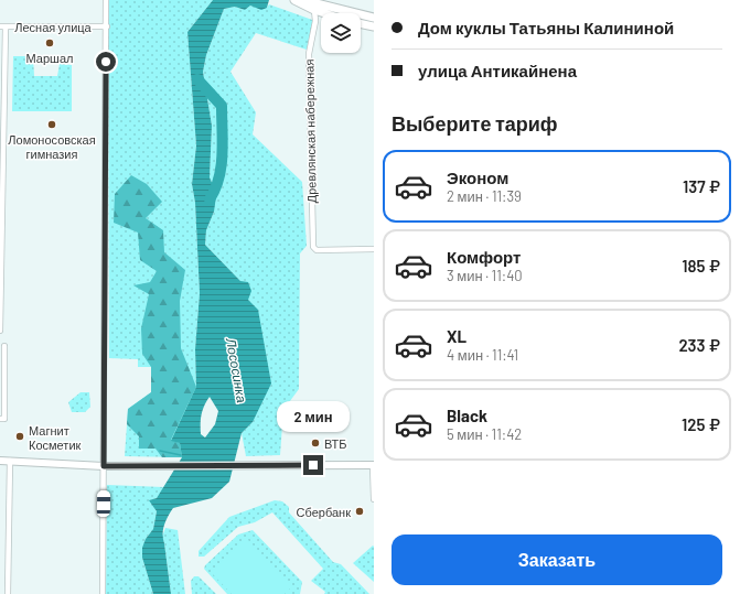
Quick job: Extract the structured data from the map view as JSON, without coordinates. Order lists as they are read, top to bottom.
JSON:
{
  "streets": {
    "street": ["Лесная улица", "Древлянская набережная"]
  },
  "water": ["Лососинка"],
  "places": [
    "Маршал",
    "Ломоносовская гимназия",
    "Магнит Косметик",
    "ВТБ",
    "Сбербанк"
  ],
  "page": {
    "banner": ["Дом куклы Татьяны Калининой", "улица Антикайнена"],
    "heading": "Выберите тариф",
    "list": [
      {
        "name": "Эконом",
        "note": "2 мин · 11:39",
        "value": "137 ₽"
      },
      {
        "name": "Комфорт",
        "note": "3 мин · 11:40",
        "value": "185 ₽"
      },
      {
        "name": "XL",
        "note": "4 мин · 11:41",
        "value": "233 ₽"
      },
      {
        "name": "Black",
        "note": "5 мин · 11:42",
        "value": "125 ₽"
      }
    ],
    "bubble": "2 мин",
    "buttons": "Заказать"
  }
}
